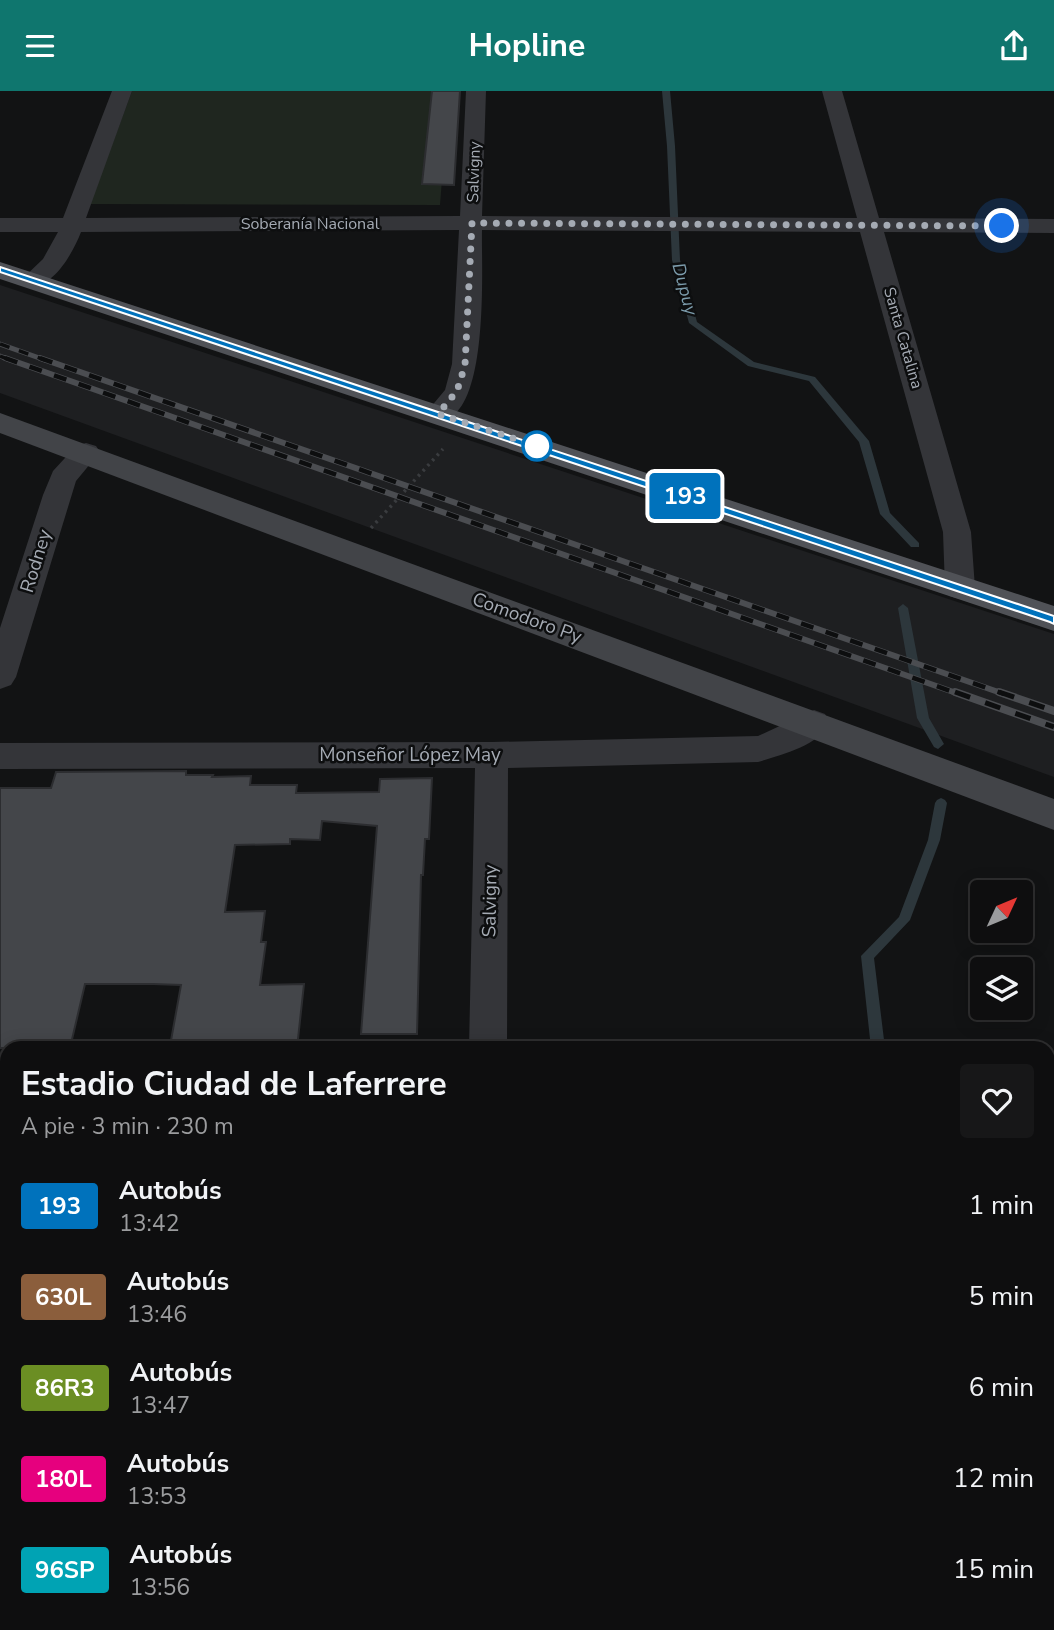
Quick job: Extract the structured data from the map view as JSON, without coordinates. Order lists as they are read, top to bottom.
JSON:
{
  "streets": {
    "main road": ["Comodoro Py"],
    "street": [
      "Salvigny",
      "Soberanía Nacional",
      "Santa Catalina",
      "Rodney",
      "Monseñor López May"
    ]
  },
  "crossings": [
    ["Salvigny", "Soberanía Nacional"],
    ["Salvigny", "Monseñor López May"],
    ["Soberanía Nacional", "Santa Catalina"],
    ["Rodney", "Comodoro Py"],
    ["Comodoro Py", "Monseñor López May"]
  ],
  "water": ["Dupuy"],
  "lines": ["bus line 193"],
  "north": "top right",
  "page": {
    "header": "Hopline",
    "on_map": "193",
    "heading": ["Estadio Ciudad de Laferrere", "A pie · 3 min · 230 m"],
    "list": [
      {
        "mark": "193",
        "name": "Autobús",
        "note": "13:42",
        "value": "1 min"
      },
      {
        "mark": "630L",
        "name": "Autobús",
        "note": "13:46",
        "value": "5 min"
      },
      {
        "mark": "86R3",
        "name": "Autobús",
        "note": "13:47",
        "value": "6 min"
      },
      {
        "mark": "180L",
        "name": "Autobús",
        "note": "13:53",
        "value": "12 min"
      },
      {
        "mark": "96SP",
        "name": "Autobús",
        "note": "13:56",
        "value": "15 min"
      }
    ]
  }
}
